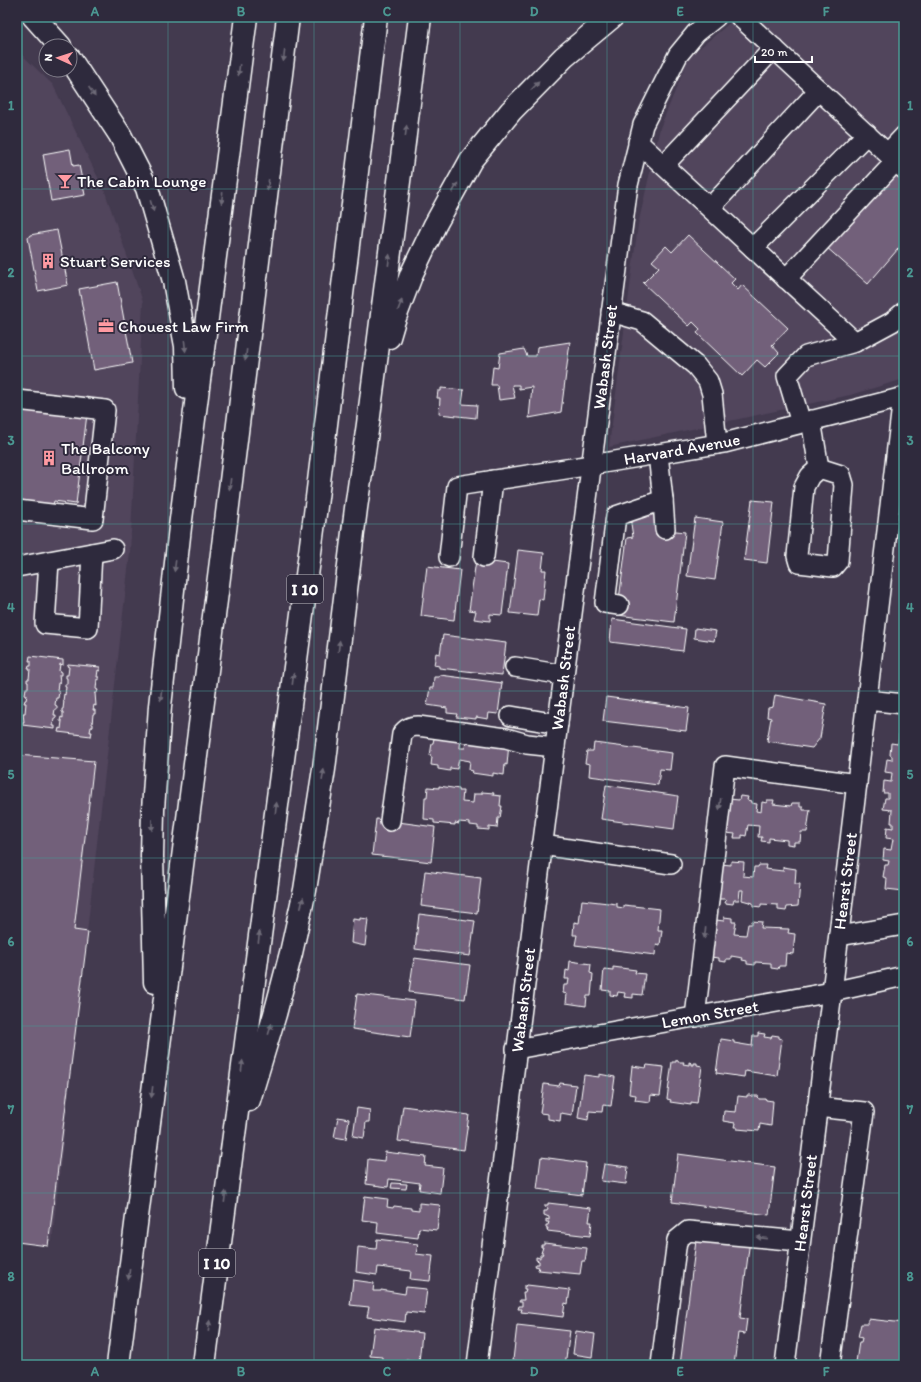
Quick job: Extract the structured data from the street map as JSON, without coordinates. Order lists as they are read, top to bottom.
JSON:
{
  "streets": {
    "highway": ["I 10"],
    "street": [
      "Wabash Street",
      "Harvard Avenue",
      "Hearst Street",
      "Lemon Street"
    ]
  },
  "crossings": [
    ["Wabash Street", "Harvard Avenue"],
    ["Wabash Street", "Lemon Street"],
    ["Harvard Avenue", "Hearst Street"],
    ["Hearst Street", "Lemon Street"]
  ],
  "places": {
    "bar": ["The Cabin Lounge"],
    "building": ["Stuart Services", "The Balcony Ballroom"],
    "office": ["Chouest Law Firm"]
  },
  "scale_bar": "20 m",
  "north": "left",
  "grid": {
    "columns": [
      "A",
      "B",
      "C",
      "D",
      "E",
      "F"
    ],
    "rows": [
      "1",
      "2",
      "3",
      "4",
      "5",
      "6",
      "7",
      "8"
    ]
  }
}
